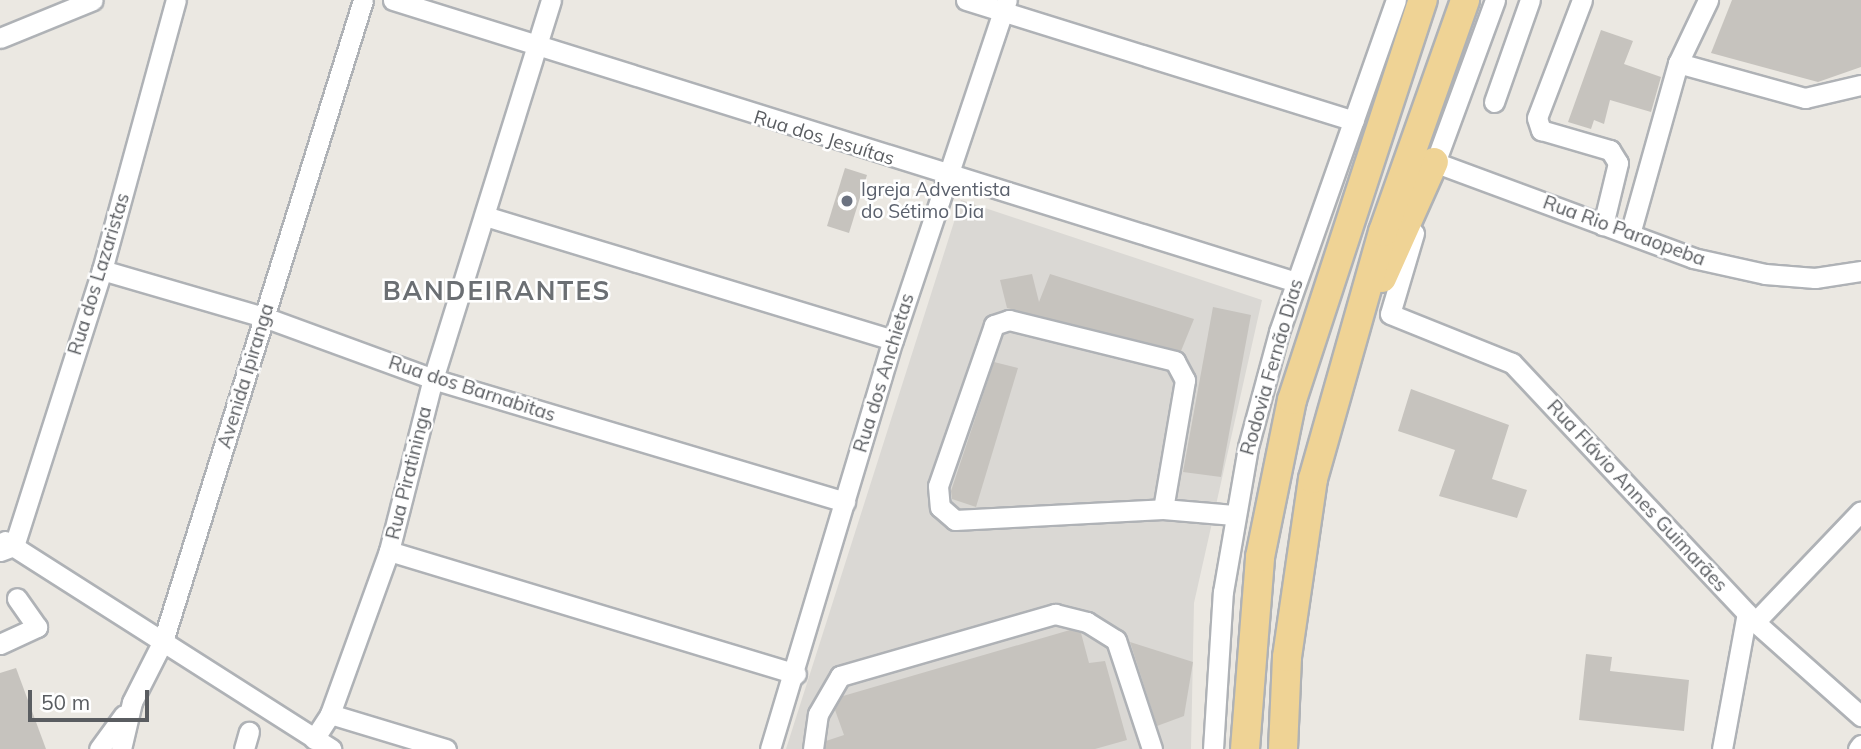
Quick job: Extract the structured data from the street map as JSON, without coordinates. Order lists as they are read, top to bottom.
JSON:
{
  "streets": {
    "highway": ["Rodovia Fernão Dias"],
    "street": [
      "Rua dos Jesuítas",
      "Rua Rio Paraopeba",
      "Rua dos Lazaristas",
      "Rua dos Anchietas",
      "Avenida Ipiranga",
      "Rua dos Barnabitas",
      "Rua Piratininga",
      "Rua Flávio Annes Guimarães"
    ]
  },
  "crossings": [
    ["Rua dos Jesuítas", "Rodovia Fernão Dias"],
    ["Rua dos Jesuítas", "Rua dos Anchietas"],
    ["Rua dos Jesuítas", "Rua Piratininga"],
    ["Rua Rio Paraopeba", "Rua Flávio Annes Guimarães"],
    ["Rua dos Lazaristas", "Rua dos Barnabitas"],
    ["Rua dos Anchietas", "Rua dos Barnabitas"],
    ["Avenida Ipiranga", "Rua dos Barnabitas"],
    ["Rua dos Barnabitas", "Rua Piratininga"]
  ],
  "districts": ["BANDEIRANTES"],
  "places": ["Igreja Adventista do Sétimo Dia"],
  "scale_bar": "50 m"
}
